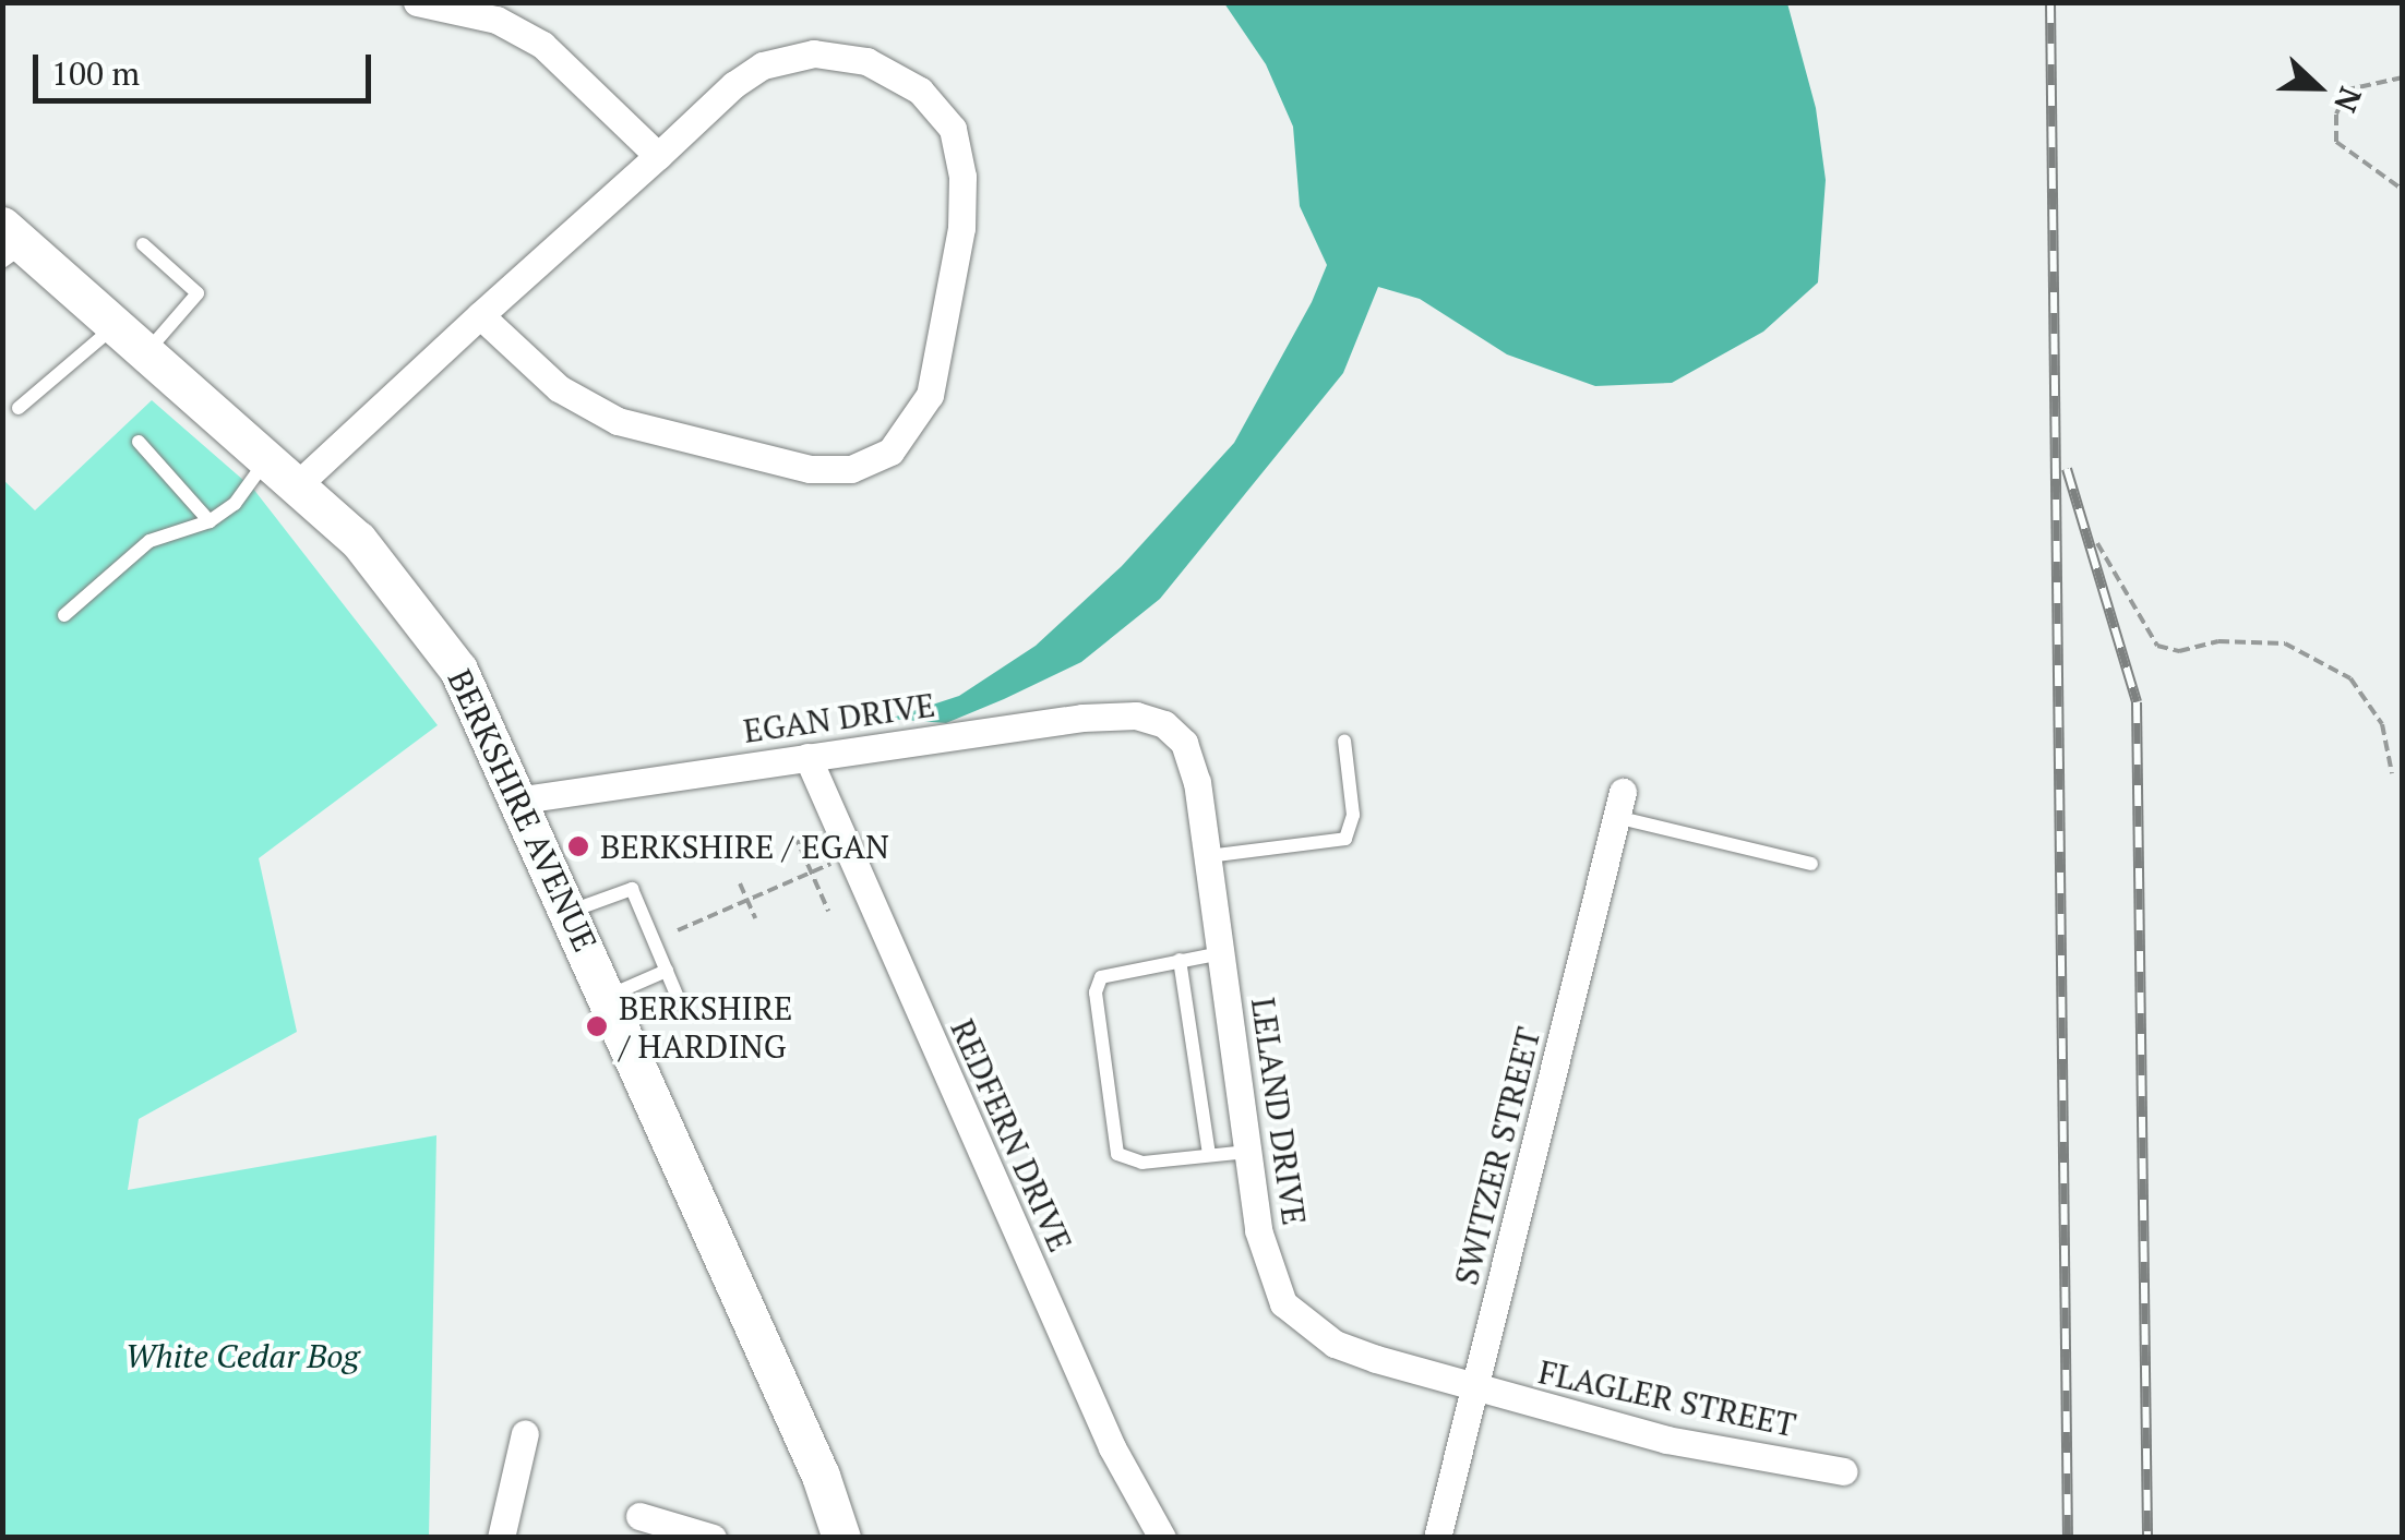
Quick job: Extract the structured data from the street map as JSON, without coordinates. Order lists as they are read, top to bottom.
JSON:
{
  "streets": {
    "main road": ["BERKSHIRE AVENUE"],
    "street": [
      "EGAN DRIVE",
      "LELAND DRIVE",
      "REDFERN DRIVE",
      "SWITZER STREET",
      "FLAGLER STREET"
    ]
  },
  "crossings": [
    ["EGAN DRIVE", "BERKSHIRE AVENUE"],
    ["EGAN DRIVE", "LELAND DRIVE"],
    ["EGAN DRIVE", "REDFERN DRIVE"],
    ["LELAND DRIVE", "SWITZER STREET"],
    ["LELAND DRIVE", "FLAGLER STREET"],
    ["SWITZER STREET", "FLAGLER STREET"]
  ],
  "parks": ["White Cedar Bog"],
  "places": ["BERKSHIRE / EGAN", "BERKSHIRE / HARDING"],
  "scale_bar": "100 m",
  "north": "right"
}
